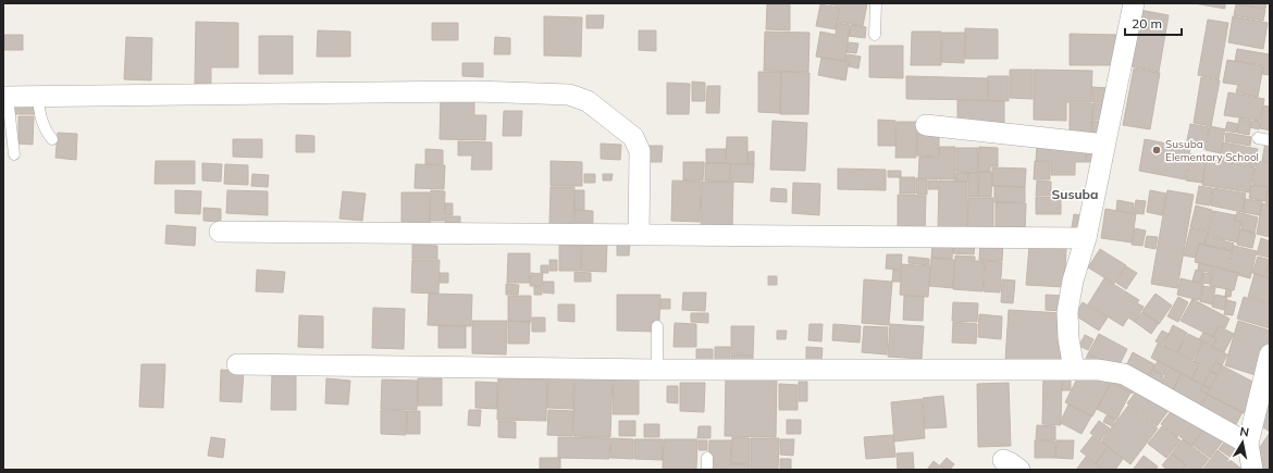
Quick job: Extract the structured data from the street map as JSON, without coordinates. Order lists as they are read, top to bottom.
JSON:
{
  "districts": ["Susuba"],
  "places": ["Susuba Elementary School"],
  "scale_bar": "20 m",
  "north": "top"
}
